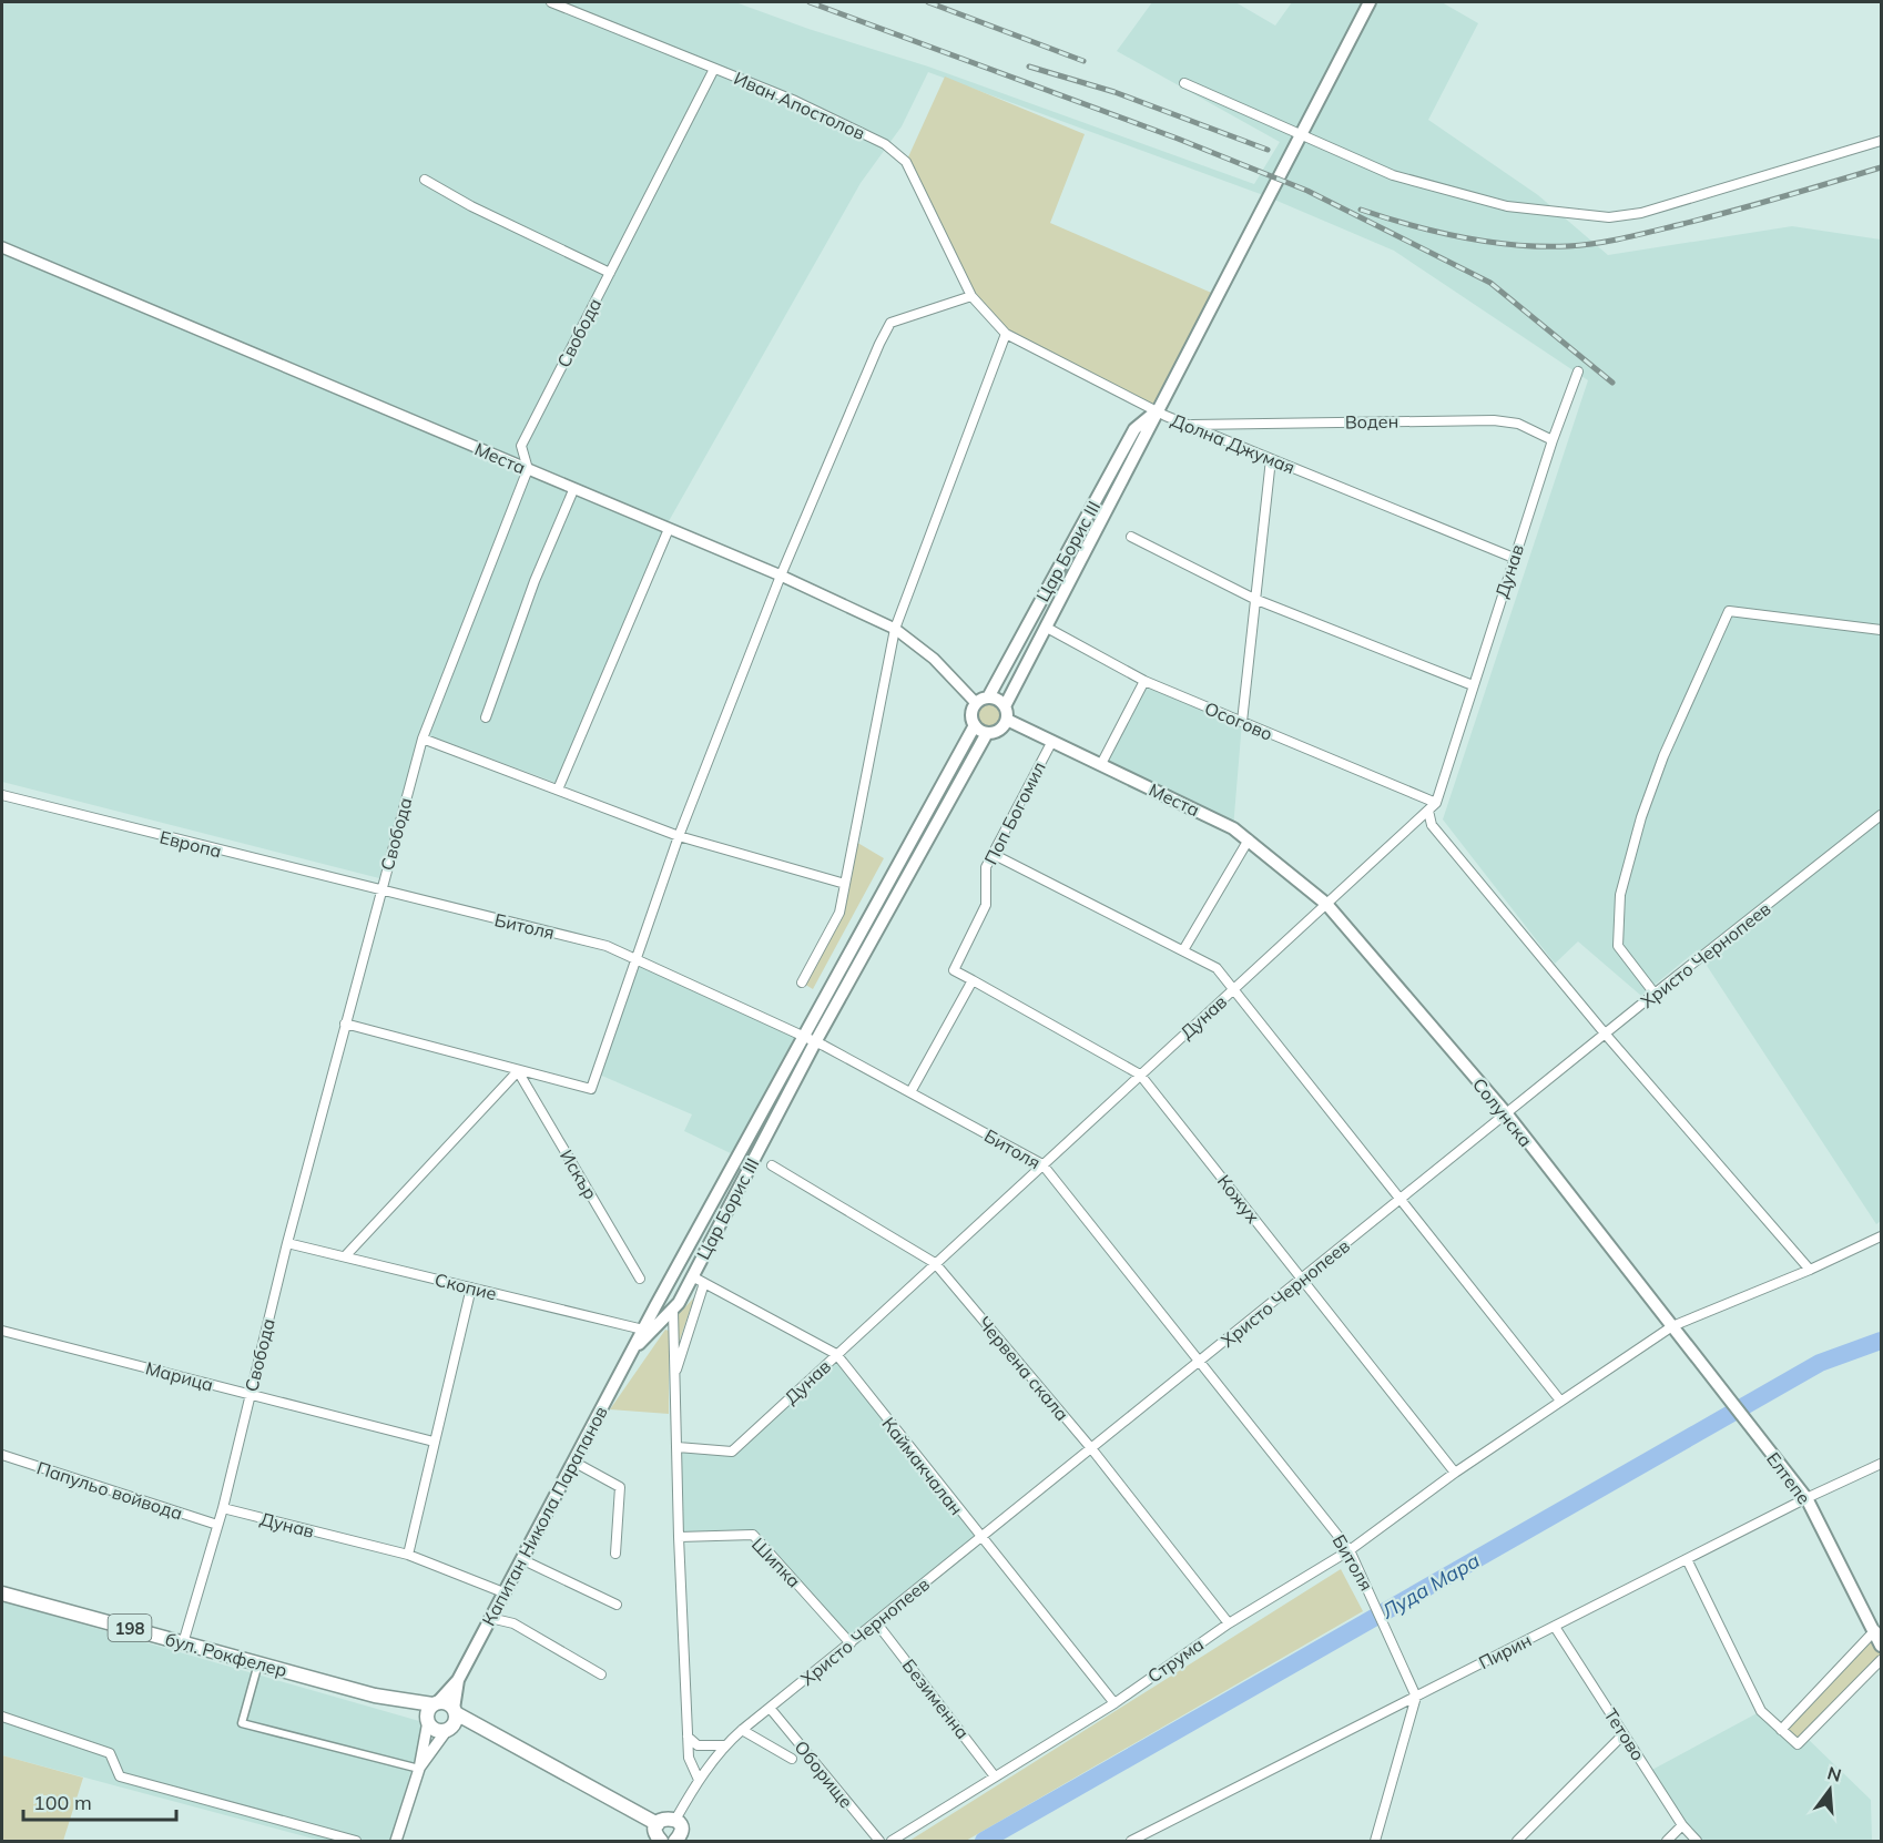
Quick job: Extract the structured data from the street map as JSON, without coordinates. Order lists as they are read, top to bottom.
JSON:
{
  "streets": {
    "main road": [
      "Места",
      "Цар Борис III",
      "Солунска",
      "Елтепе",
      "Капитан Никола Парапанов",
      "198",
      "бул. Рокфелер"
    ],
    "street": [
      "Иван Апостолов",
      "Свобода",
      "Воден",
      "Долна Джумая",
      "Дунав",
      "Осогово",
      "Поп Богомил",
      "Европа",
      "Битоля",
      "Христо Чернопеев",
      "Искър",
      "Кожух",
      "Скопие",
      "Червена скала",
      "Марица",
      "Каймакчалан",
      "Папульо войвода",
      "Шипка",
      "Пирин",
      "Струма",
      "Безименна",
      "Тетово",
      "Оборище"
    ]
  },
  "crossings": [
    ["Иван Апостолов", "Свобода"],
    ["Иван Апостолов", "Долна Джумая"],
    ["Свобода", "Места"],
    ["Свобода", "Дунав"],
    ["Свобода", "Европа"],
    ["Свобода", "Битоля"],
    ["Свобода", "Скопие"],
    ["Свобода", "Марица"],
    ["Свобода", "Папульо войвода"],
    ["Свобода", "бул. Рокфелер"],
    ["Воден", "Долна Джумая"],
    ["Воден", "Дунав"],
    ["Долна Джумая", "Цар Борис III"],
    ["Долна Джумая", "Дунав"],
    ["Места", "Цар Борис III"],
    ["Места", "Дунав"],
    ["Места", "Поп Богомил"],
    ["Места", "Солунска"],
    ["Цар Борис III", "Дунав"],
    ["Цар Борис III", "Осогово"],
    ["Цар Борис III", "Битоля"],
    ["Цар Борис III", "Христо Чернопеев"],
    ["Цар Борис III", "Каймакчалан"],
    ["Цар Борис III", "Капитан Никола Парапанов"],
    ["Цар Борис III", "Шипка"],
    ["Дунав", "Осогово"],
    ["Дунав", "Битоля"],
    ["Дунав", "Солунска"],
    ["Дунав", "Кожух"],
    ["Дунав", "Червена скала"],
    ["Дунав", "Каймакчалан"],
    ["Дунав", "Капитан Никола Парапанов"],
    ["Поп Богомил", "Кожух"],
    ["Европа", "Битоля"],
    ["Битоля", "Христо Чернопеев"],
    ["Битоля", "Пирин"],
    ["Битоля", "Струма"],
    ["Христо Чернопеев", "Солунска"],
    ["Христо Чернопеев", "Кожух"],
    ["Христо Чернопеев", "Червена скала"],
    ["Христо Чернопеев", "Каймакчалан"],
    ["Христо Чернопеев", "Шипка"],
    ["Христо Чернопеев", "Безименна"],
    ["Христо Чернопеев", "Оборище"],
    ["Солунска", "Елтепе"],
    ["Солунска", "Струма"],
    ["Кожух", "Струма"],
    ["Скопие", "Капитан Никола Парапанов"],
    ["Червена скала", "Струма"],
    ["Каймакчалан", "Струма"],
    ["Елтепе", "Пирин"],
    ["Елтепе", "Струма"],
    ["Капитан Никола Парапанов", "198"],
    ["Капитан Никола Парапанов", "бул. Рокфелер"],
    ["198", "бул. Рокфелер"],
    ["Пирин", "Тетово"],
    ["Струма", "Безименна"]
  ],
  "water": ["Луда Мара"],
  "scale_bar": "100 m",
  "north": "top"
}
